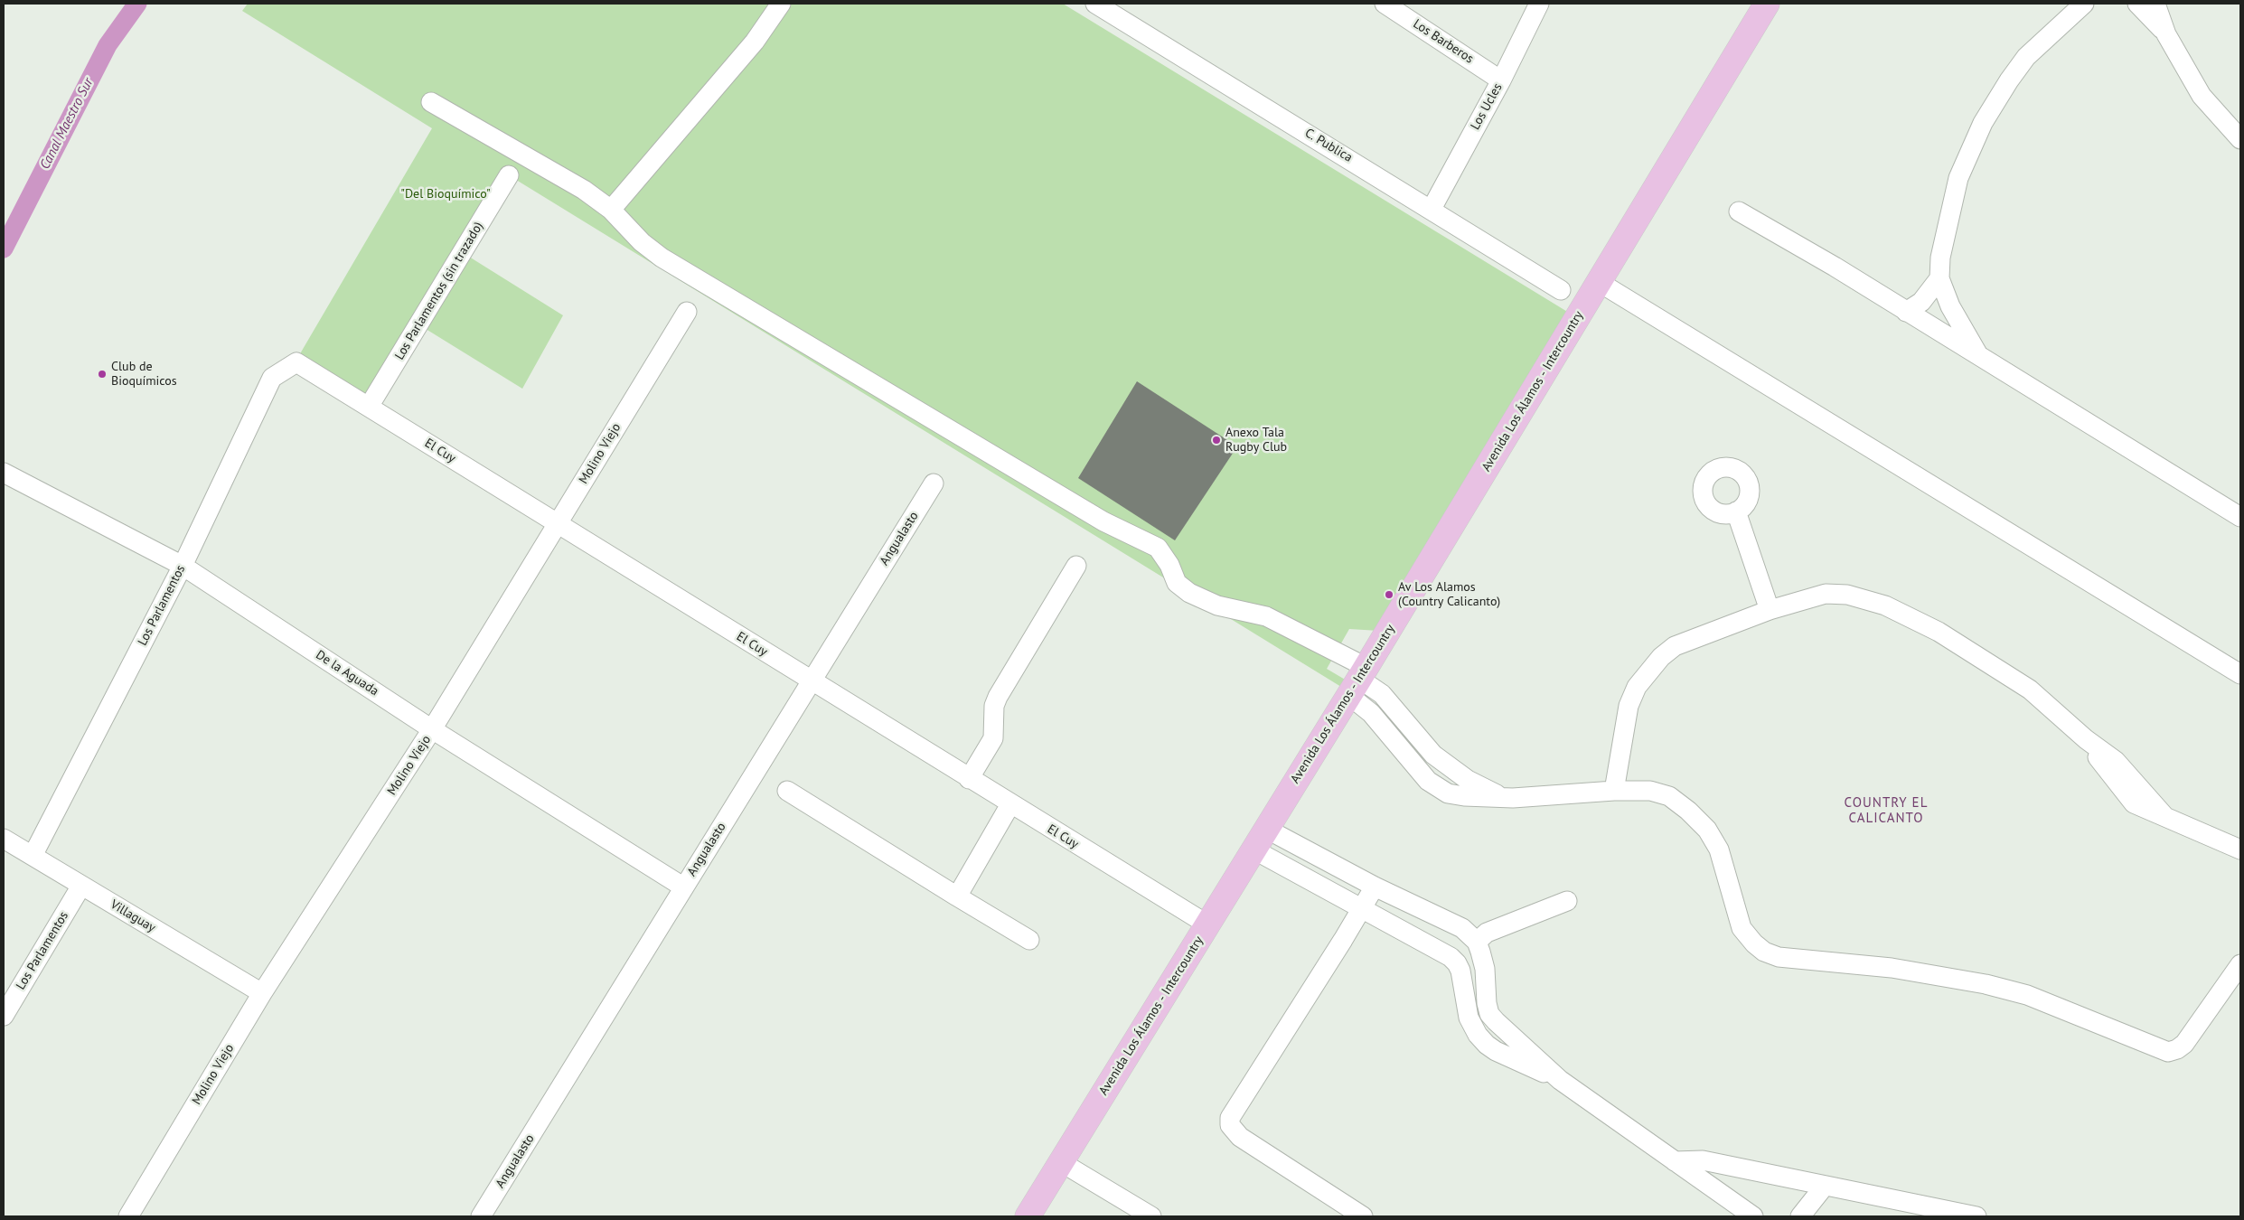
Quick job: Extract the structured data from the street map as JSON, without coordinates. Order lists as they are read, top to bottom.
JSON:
{
  "streets": {
    "main road": ["Avenida Los Álamos - Intercountry"],
    "street": [
      "Los Barberos",
      "Los Ucles",
      "C. Publica",
      "Los Parlamentos (sin trazado)",
      "El Cuy",
      "Molino Viejo",
      "Angualasto",
      "Los Parlamentos",
      "De la Aguada",
      "Villaguay"
    ]
  },
  "crossings": [
    ["Los Barberos", "Los Ucles"],
    ["Los Ucles", "C. Publica"],
    ["Los Parlamentos (sin trazado)", "El Cuy"],
    ["Avenida Los Álamos - Intercountry", "El Cuy"],
    ["El Cuy", "Molino Viejo"],
    ["El Cuy", "Angualasto"],
    ["El Cuy", "Los Parlamentos"],
    ["Molino Viejo", "De la Aguada"],
    ["Molino Viejo", "Villaguay"],
    ["Angualasto", "De la Aguada"],
    ["Los Parlamentos", "De la Aguada"],
    ["Los Parlamentos", "Villaguay"]
  ],
  "districts": ["COUNTRY EL CALICANTO"],
  "water": ["Canal Maestro Sur"],
  "parks": ["\"Del Bioquímico\""],
  "places": ["Club de Bioquímicos", "Anexo Tala Rugby Club", "Av Los Alamos (Country Calicanto)"]
}
